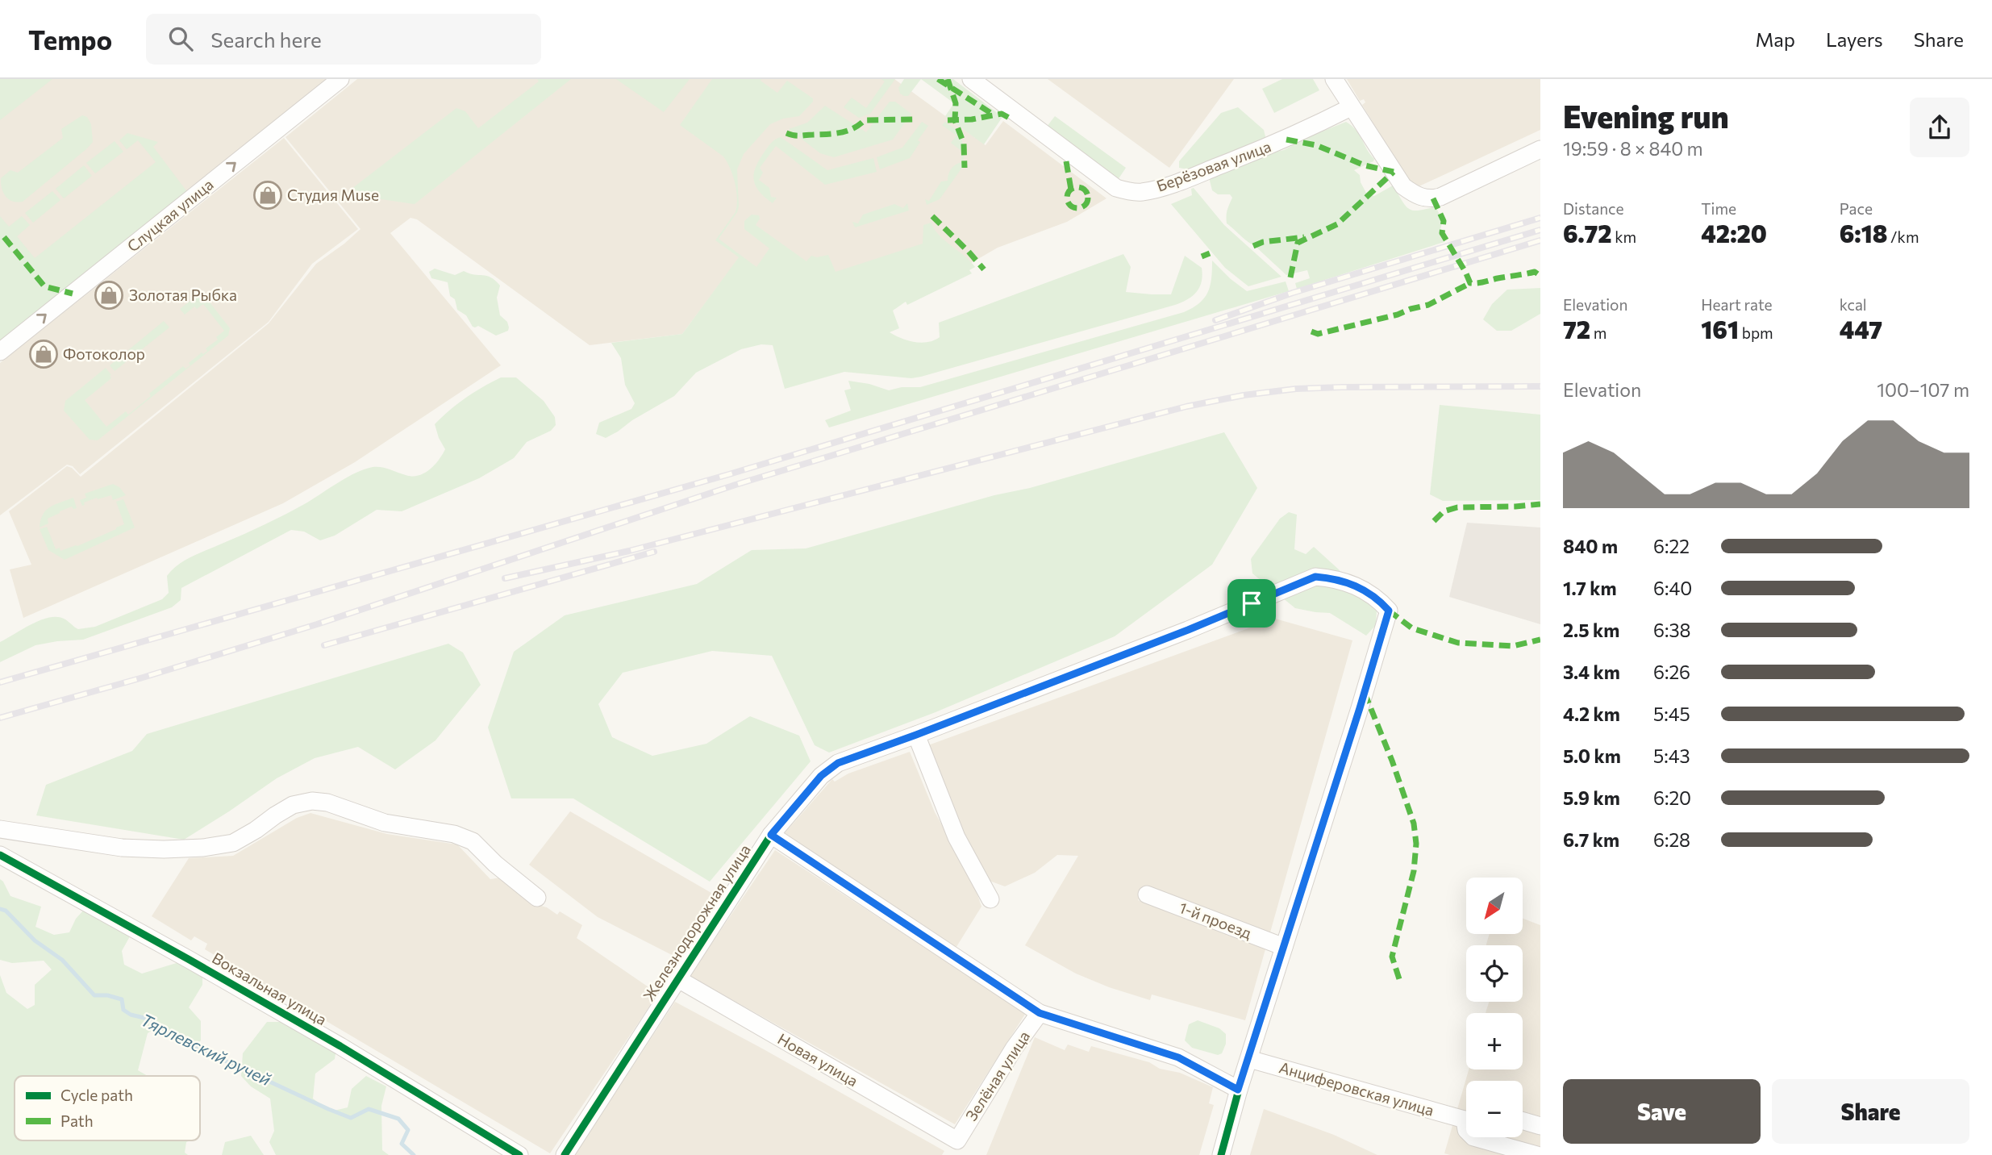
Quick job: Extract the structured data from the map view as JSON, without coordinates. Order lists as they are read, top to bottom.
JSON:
{
  "streets": {
    "street": [
      "Берёзовая улица",
      "Слуцкая улица",
      "1-й проезд",
      "Железнодорожная улица",
      "Вокзальная улица",
      "Новая улица",
      "Зелёная улица",
      "Анциферовская улица"
    ]
  },
  "crossings": [
    ["1-й проезд", "Железнодорожная улица"],
    ["Железнодорожная улица", "Новая улица"],
    ["Новая улица", "Зелёная улица"]
  ],
  "one_way": ["Слуцкая улица"],
  "water": ["Тярлевский ручей"],
  "places": {
    "shop": ["Студия Muse", "Золотая Рыбка", "Фотоколор"]
  },
  "legend": ["Cycle path", "Path"],
  "north": "bottom left",
  "page": {
    "header": "Tempo",
    "search": "Search here",
    "nav": ["Map", "Layers", "Share"],
    "heading": ["Evening run", "19:59 · 8 × 840 m"],
    "stats": [
      ["Distance", "6.72 km"],
      ["Time", "42:20"],
      ["Pace", "6:18 /km"],
      ["Elevation", "72 m"],
      ["Heart rate", "161 bpm"],
      ["kcal", "447"]
    ],
    "chart": ["Elevation", "100–107 m"],
    "list": [
      {
        "name": "840 m",
        "note": "6:22"
      },
      {
        "name": "1.7 km",
        "note": "6:40"
      },
      {
        "name": "2.5 km",
        "note": "6:38"
      },
      {
        "name": "3.4 km",
        "note": "6:26"
      },
      {
        "name": "4.2 km",
        "note": "5:45"
      },
      {
        "name": "5.0 km",
        "note": "5:43"
      },
      {
        "name": "5.9 km",
        "note": "6:20"
      },
      {
        "name": "6.7 km",
        "note": "6:28"
      }
    ],
    "map_buttons": ["+", "−"],
    "buttons": ["Save", "Share"]
  }
}
